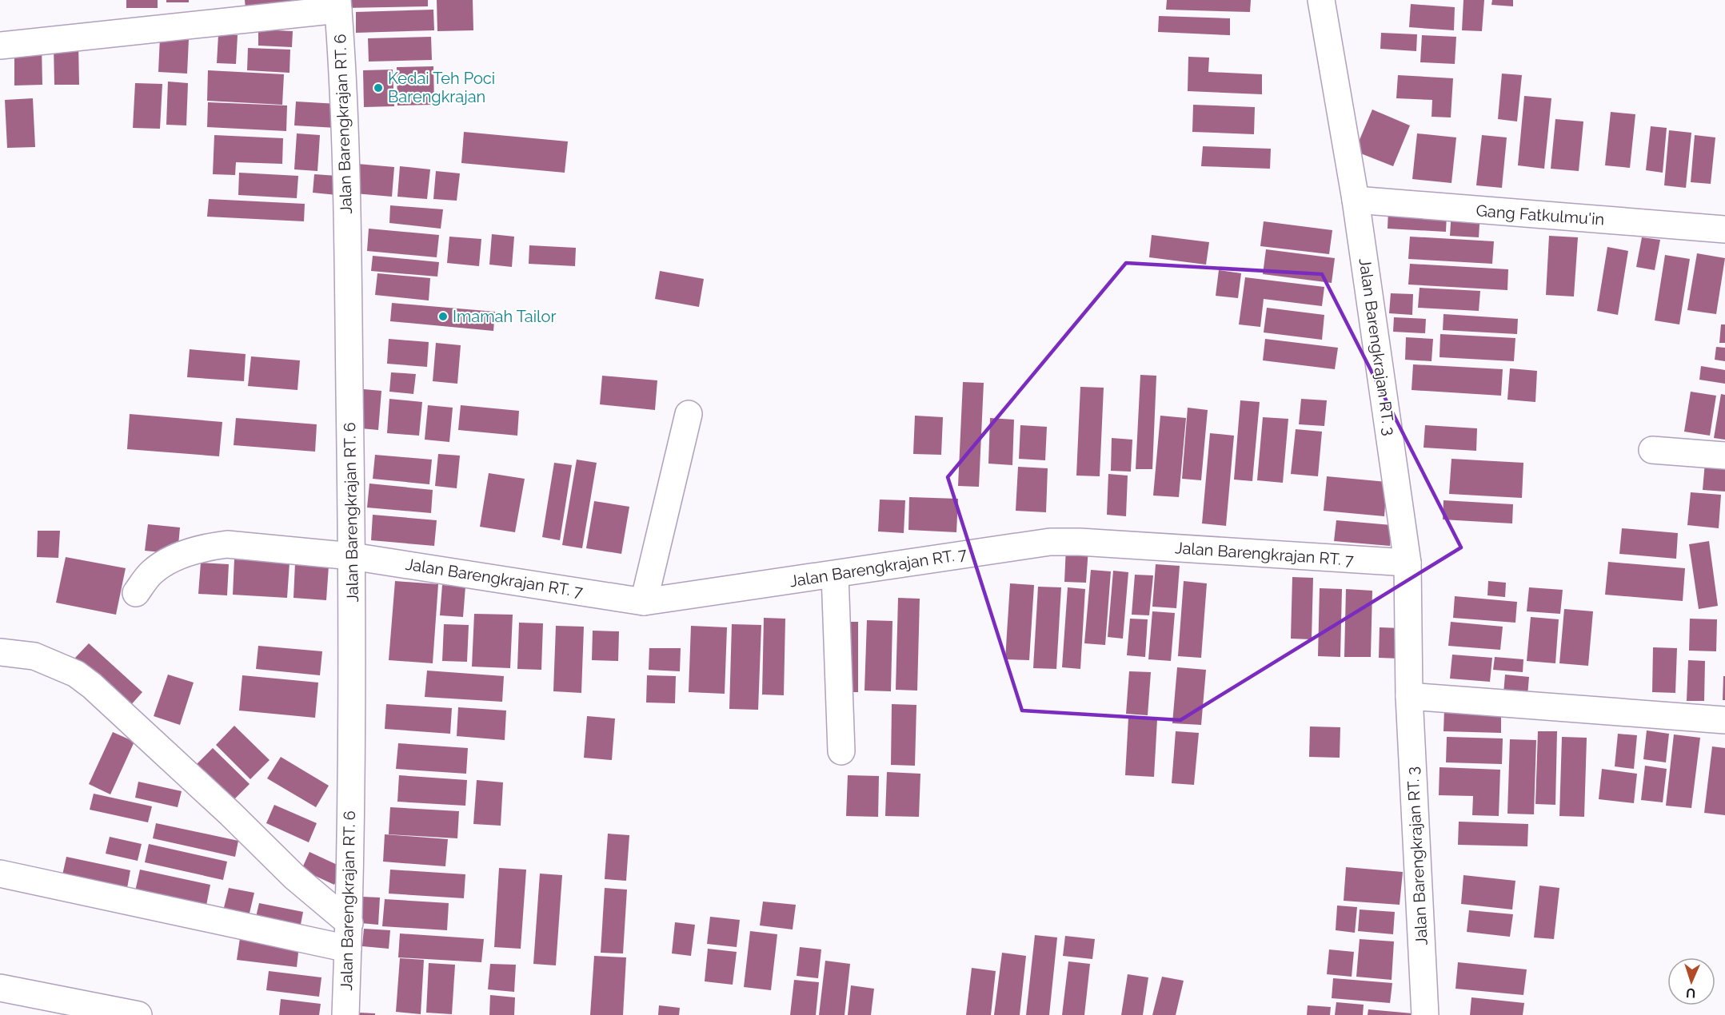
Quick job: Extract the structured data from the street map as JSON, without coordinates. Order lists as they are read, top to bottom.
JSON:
{
  "streets": {
    "street": [
      "Jalan Barengkrajan RT. 6",
      "Gang Fatkulmu'in",
      "Jalan Barengkrajan RT. 3",
      "Jalan Barengkrajan RT. 7"
    ]
  },
  "crossings": [
    ["Jalan Barengkrajan RT. 6", "Jalan Barengkrajan RT. 7"],
    ["Gang Fatkulmu'in", "Jalan Barengkrajan RT. 3"],
    ["Jalan Barengkrajan RT. 3", "Jalan Barengkrajan RT. 7"]
  ],
  "places": ["Kedai Teh Poci Barengkrajan", "Imamah Tailor"],
  "north": "bottom"
}
